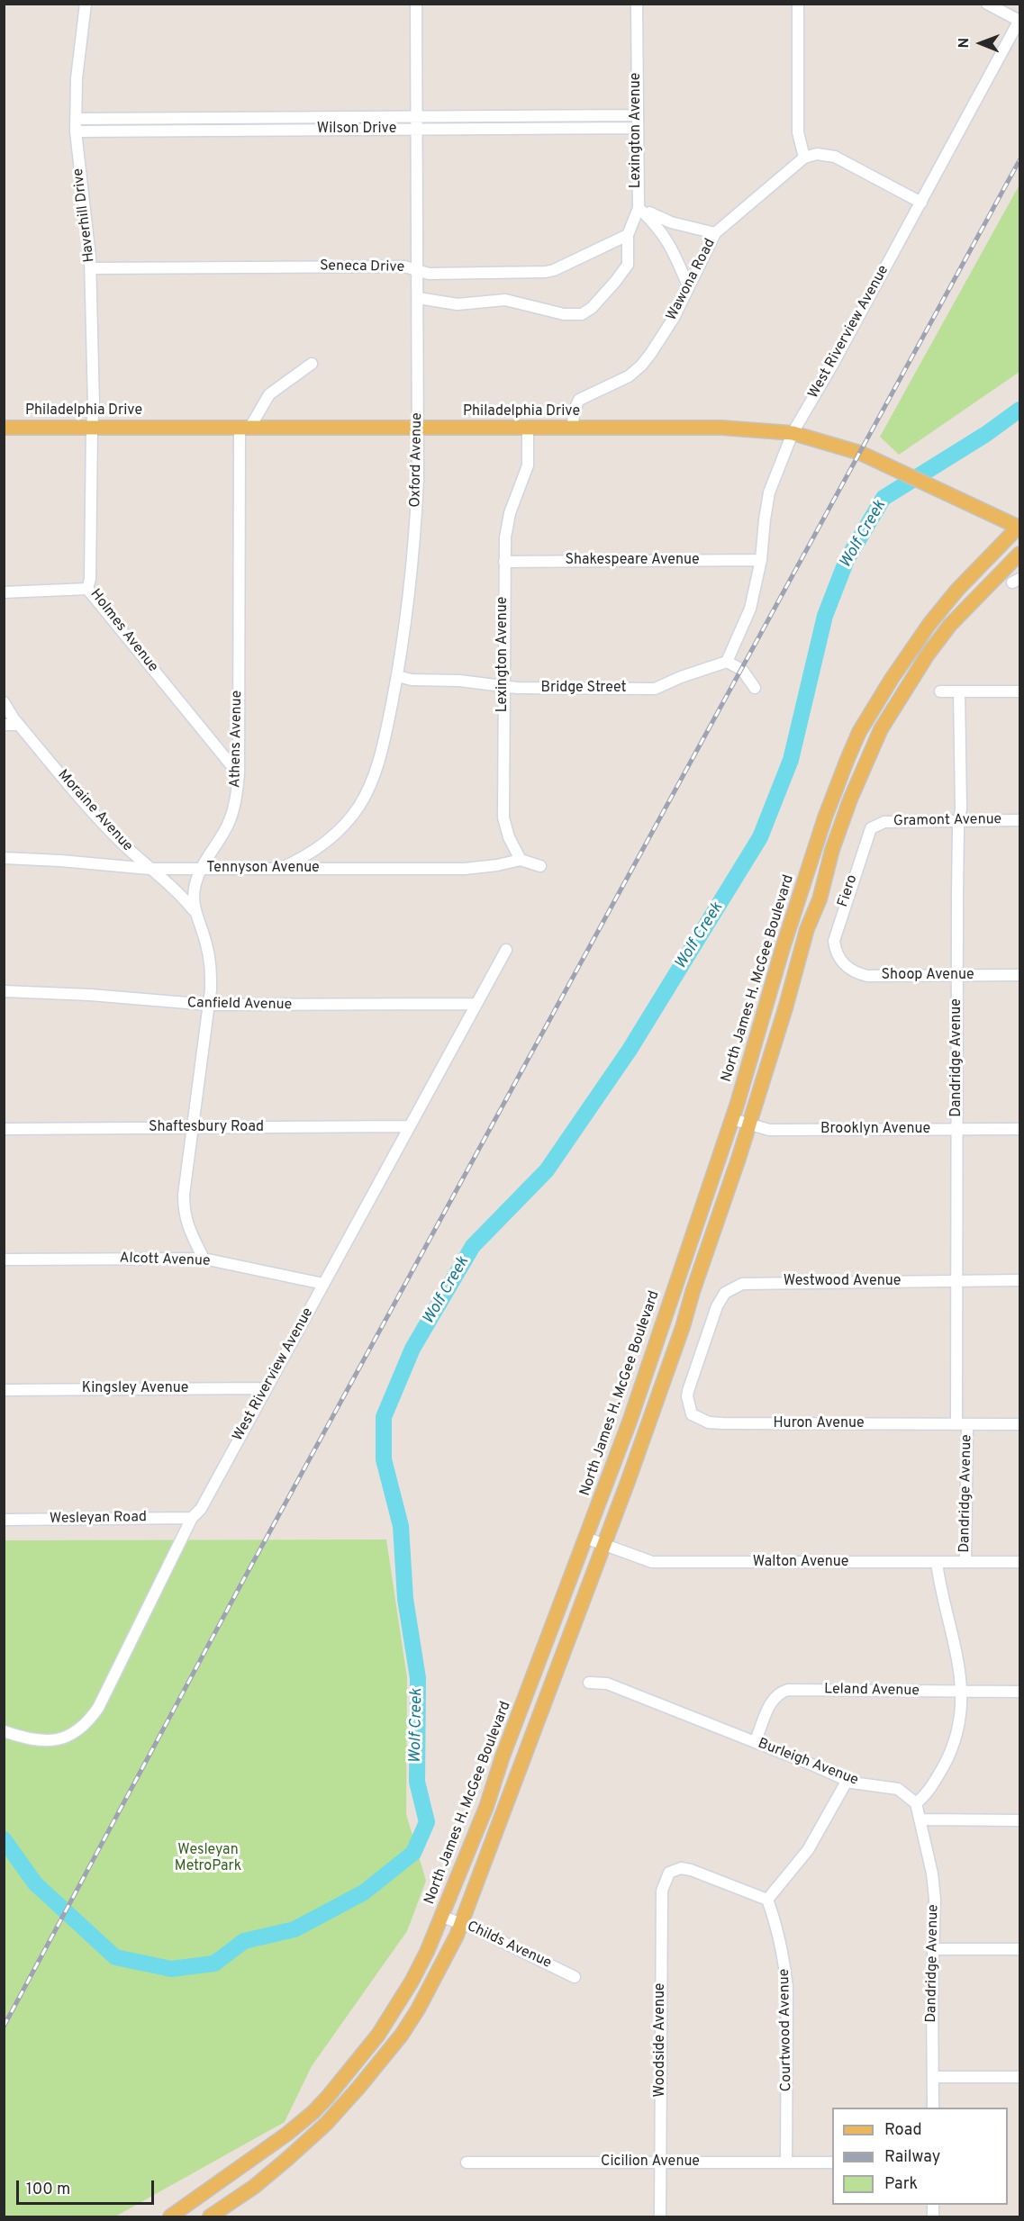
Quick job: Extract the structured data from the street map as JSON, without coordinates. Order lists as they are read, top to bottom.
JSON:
{
  "streets": {
    "main road": ["Philadelphia Drive", "North James H. McGee Boulevard"],
    "street": [
      "Wilson Drive",
      "Lexington Avenue",
      "Haverhill Drive",
      "Seneca Drive",
      "Wawona Road",
      "West Riverview Avenue",
      "Oxford Avenue",
      "Shakespeare Avenue",
      "Holmes Avenue",
      "Bridge Street",
      "Athens Avenue",
      "Moraine Avenue",
      "Gramont Avenue",
      "Tennyson Avenue",
      "Fiero",
      "Shoop Avenue",
      "Canfield Avenue",
      "Dandridge Avenue",
      "Shaftesbury Road",
      "Brooklyn Avenue",
      "Alcott Avenue",
      "Westwood Avenue",
      "Kingsley Avenue",
      "Huron Avenue",
      "Wesleyan Road",
      "Walton Avenue",
      "Leland Avenue",
      "Burleigh Avenue",
      "Childs Avenue",
      "Courtwood Avenue",
      "Woodside Avenue",
      "Cicilion Avenue"
    ]
  },
  "crossings": [
    ["Wilson Drive", "Lexington Avenue"],
    ["Wilson Drive", "Haverhill Drive"],
    ["Wilson Drive", "Oxford Avenue"],
    ["Lexington Avenue", "Wawona Road"],
    ["Lexington Avenue", "Philadelphia Drive"],
    ["Lexington Avenue", "Shakespeare Avenue"],
    ["Lexington Avenue", "Bridge Street"],
    ["Lexington Avenue", "Tennyson Avenue"],
    ["Haverhill Drive", "Seneca Drive"],
    ["Haverhill Drive", "Philadelphia Drive"],
    ["Haverhill Drive", "Holmes Avenue"],
    ["Seneca Drive", "Oxford Avenue"],
    ["Wawona Road", "Philadelphia Drive"],
    ["West Riverview Avenue", "Philadelphia Drive"],
    ["West Riverview Avenue", "Shakespeare Avenue"],
    ["West Riverview Avenue", "Bridge Street"],
    ["West Riverview Avenue", "Canfield Avenue"],
    ["West Riverview Avenue", "Shaftesbury Road"],
    ["West Riverview Avenue", "Alcott Avenue"],
    ["West Riverview Avenue", "Kingsley Avenue"],
    ["West Riverview Avenue", "Wesleyan Road"],
    ["Philadelphia Drive", "Oxford Avenue"],
    ["Philadelphia Drive", "Holmes Avenue"],
    ["Philadelphia Drive", "Athens Avenue"],
    ["Philadelphia Drive", "North James H. McGee Boulevard"],
    ["Oxford Avenue", "Bridge Street"],
    ["Oxford Avenue", "Tennyson Avenue"],
    ["Holmes Avenue", "Athens Avenue"],
    ["Athens Avenue", "Moraine Avenue"],
    ["Athens Avenue", "Tennyson Avenue"],
    ["Athens Avenue", "Canfield Avenue"],
    ["Athens Avenue", "Shaftesbury Road"],
    ["Athens Avenue", "Alcott Avenue"],
    ["Moraine Avenue", "Tennyson Avenue"],
    ["Gramont Avenue", "Fiero"],
    ["Gramont Avenue", "Dandridge Avenue"],
    ["Fiero", "Shoop Avenue"],
    ["Shoop Avenue", "Dandridge Avenue"],
    ["North James H. McGee Boulevard", "Brooklyn Avenue"],
    ["North James H. McGee Boulevard", "Walton Avenue"],
    ["North James H. McGee Boulevard", "Childs Avenue"],
    ["Dandridge Avenue", "Brooklyn Avenue"],
    ["Dandridge Avenue", "Westwood Avenue"],
    ["Dandridge Avenue", "Huron Avenue"],
    ["Dandridge Avenue", "Walton Avenue"],
    ["Westwood Avenue", "Huron Avenue"],
    ["Leland Avenue", "Burleigh Avenue"],
    ["Courtwood Avenue", "Woodside Avenue"],
    ["Courtwood Avenue", "Cicilion Avenue"],
    ["Woodside Avenue", "Cicilion Avenue"]
  ],
  "water": ["Wolf Creek"],
  "parks": ["Wesleyan MetroPark"],
  "legend": ["Road", "Railway", "Park"],
  "scale_bar": "100 m",
  "north": "left"
}
